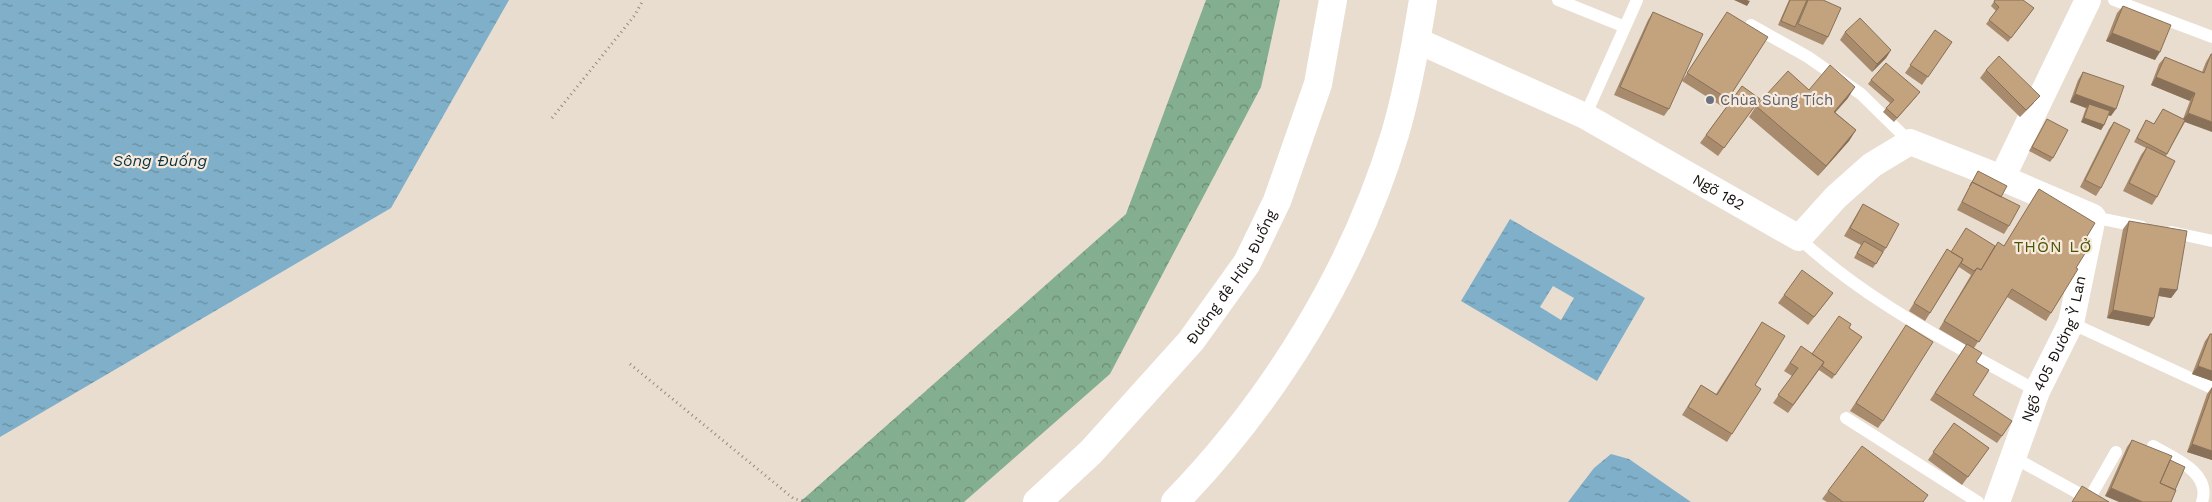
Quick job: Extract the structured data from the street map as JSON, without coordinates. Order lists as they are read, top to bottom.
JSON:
{
  "streets": {
    "main road": ["Đường đê Hữu Đuống"],
    "street": ["Ngõ 182", "Ngõ 405 Đường Ỷ Lan"]
  },
  "districts": ["THÔN LỞ"],
  "water": ["Sông Đuống"],
  "places": ["Chùa Sùng Tích"]
}
